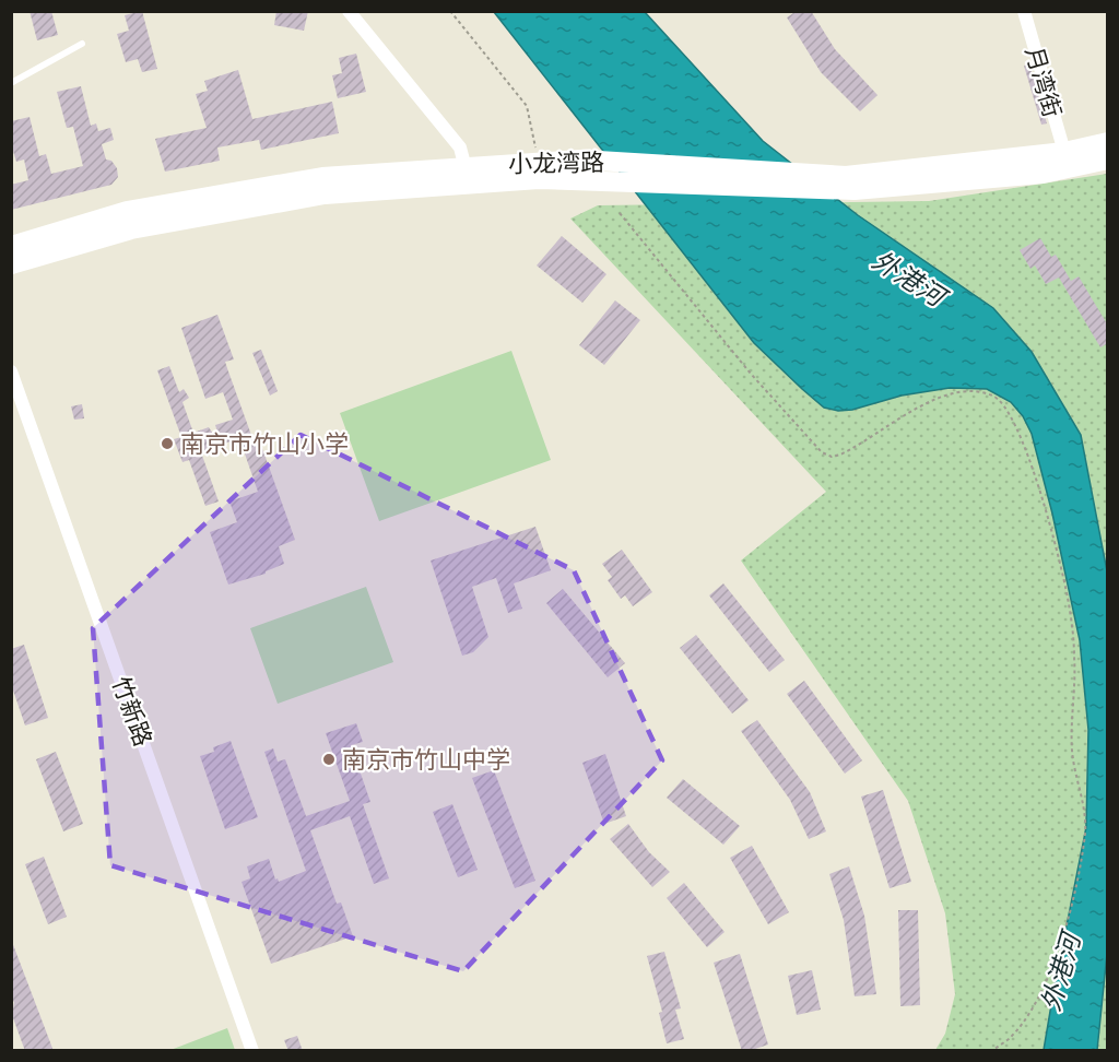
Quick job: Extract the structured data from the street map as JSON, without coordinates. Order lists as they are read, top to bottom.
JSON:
{
  "streets": {
    "main road": ["小龙湾路"],
    "street": ["月湾街", "竹新路"]
  },
  "crossings": [
    ["月湾街", "小龙湾路"]
  ],
  "water": ["外港河"],
  "places": ["南京市竹山小学", "南京市竹山中学"]
}
